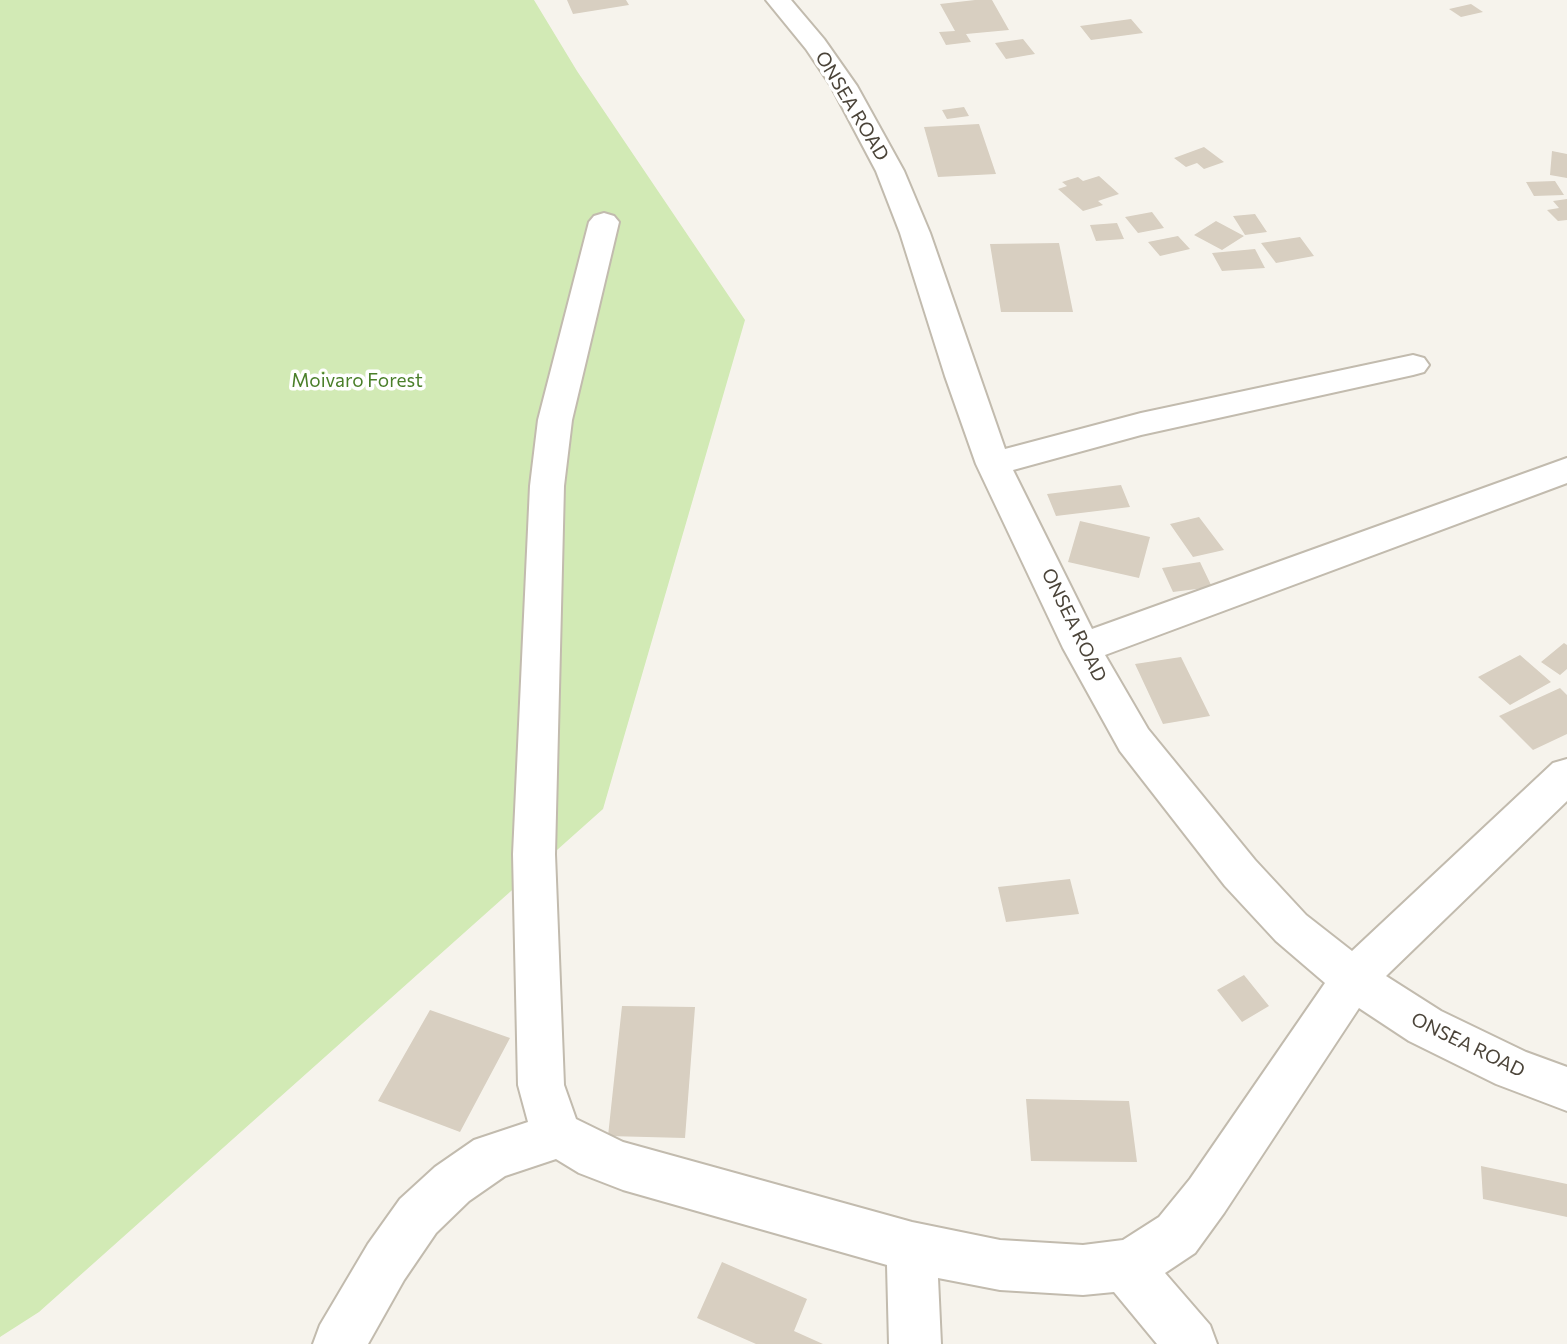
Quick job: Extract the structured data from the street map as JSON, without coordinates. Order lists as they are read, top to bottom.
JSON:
{
  "streets": {
    "street": ["ONSEA ROAD"]
  },
  "parks": ["Moivaro Forest"]
}
